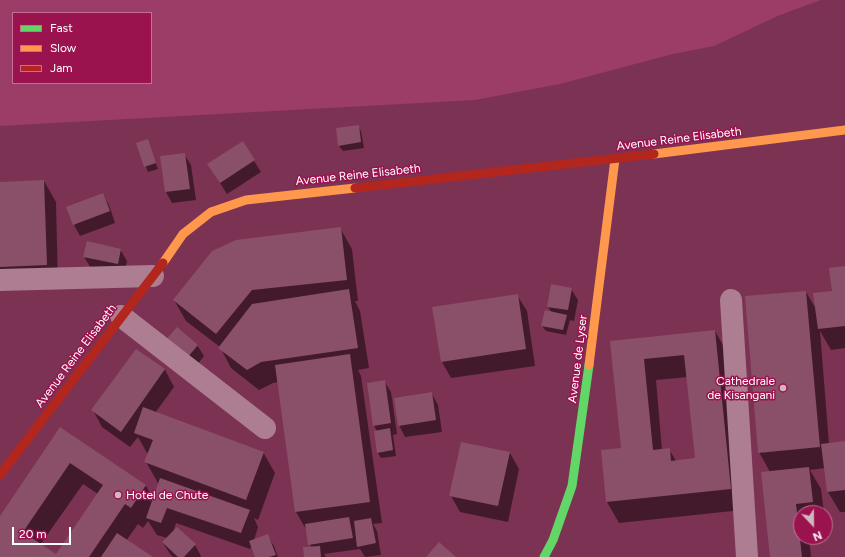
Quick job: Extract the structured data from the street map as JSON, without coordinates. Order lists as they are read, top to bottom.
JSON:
{
  "streets": {
    "street": ["Avenue Reine Elisabeth", "Avenue de Lyser"]
  },
  "crossings": [
    ["Avenue Reine Elisabeth", "Avenue de Lyser"]
  ],
  "places": ["Cathedrale de Kisangani", "Hotel de Chute"],
  "legend": ["Fast", "Slow", "Jam"],
  "scale_bar": "20 m",
  "north": "bottom"
}
